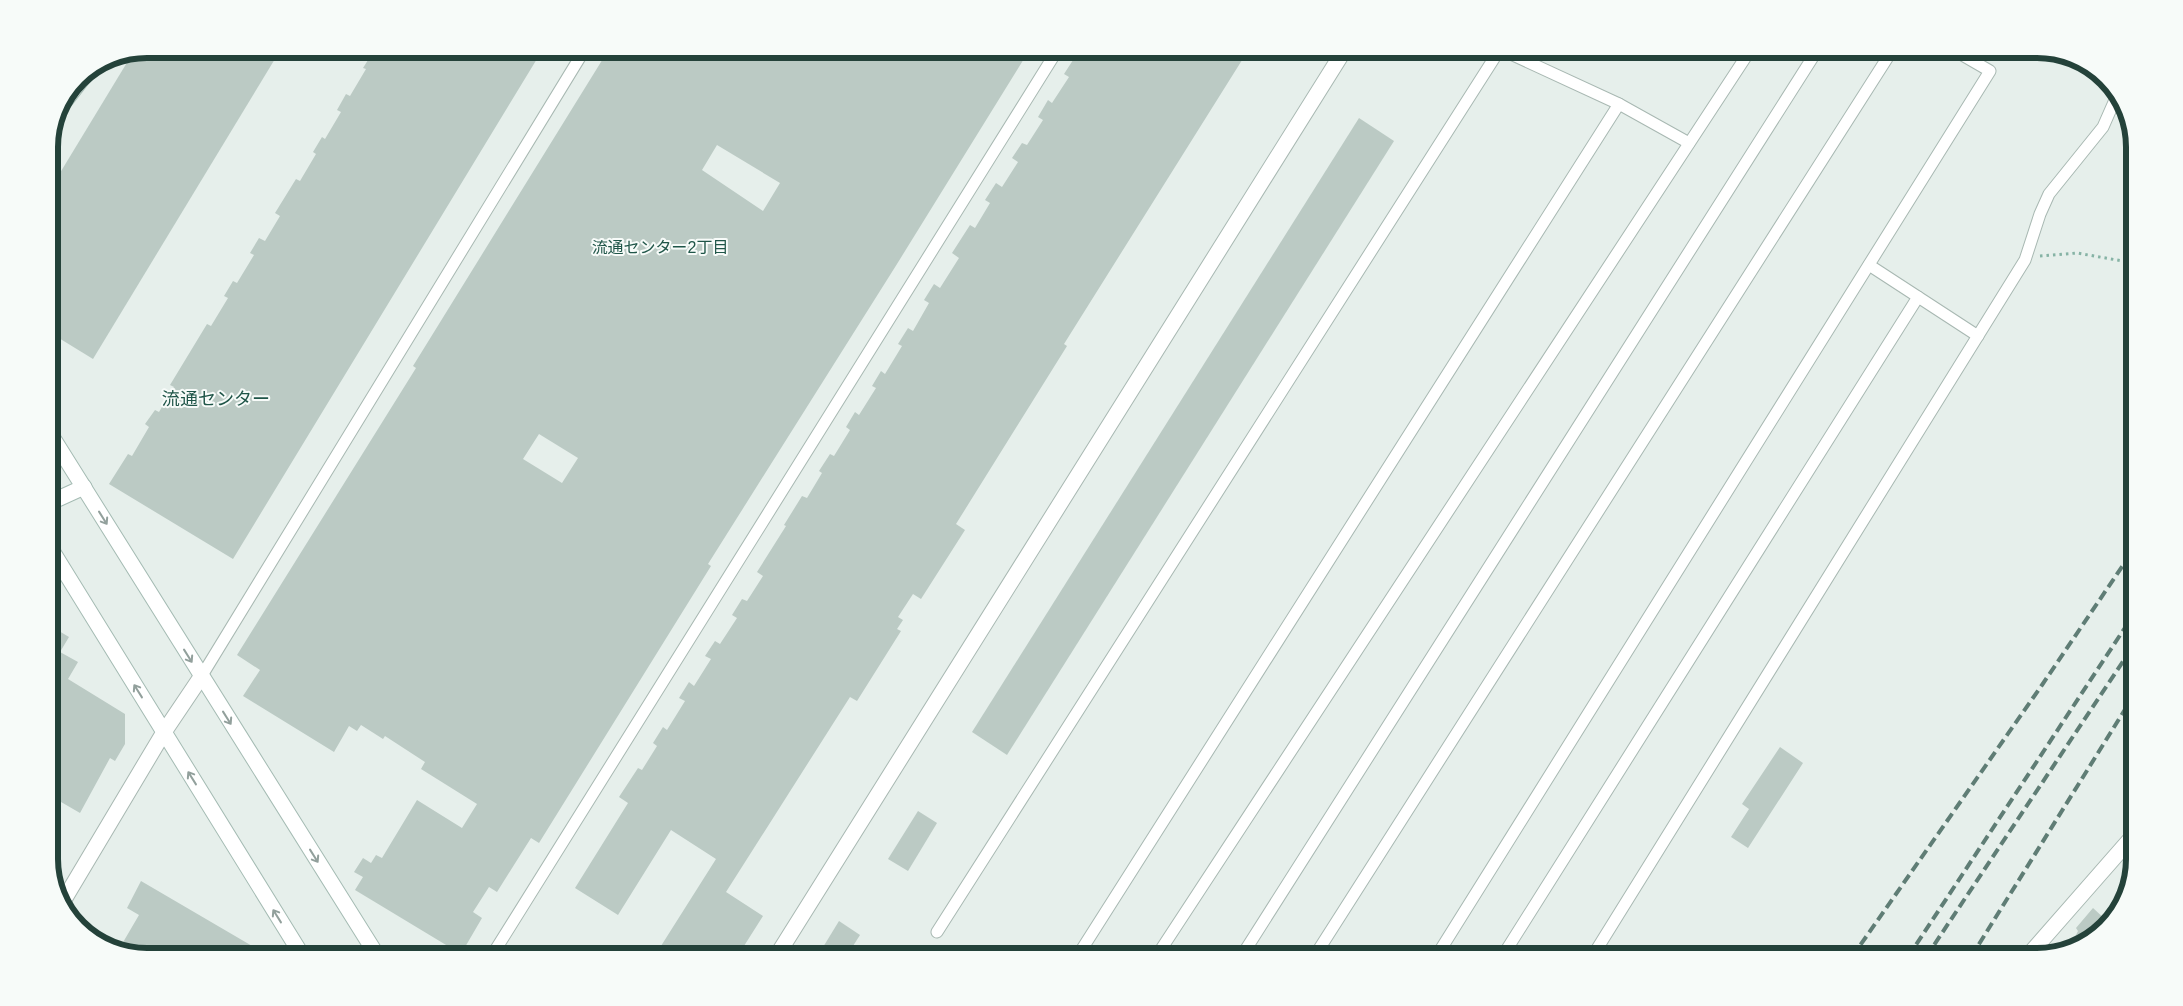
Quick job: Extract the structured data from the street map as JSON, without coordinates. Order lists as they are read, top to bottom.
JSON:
{
  "districts": ["流通センター2丁目", "流通センター"]
}
